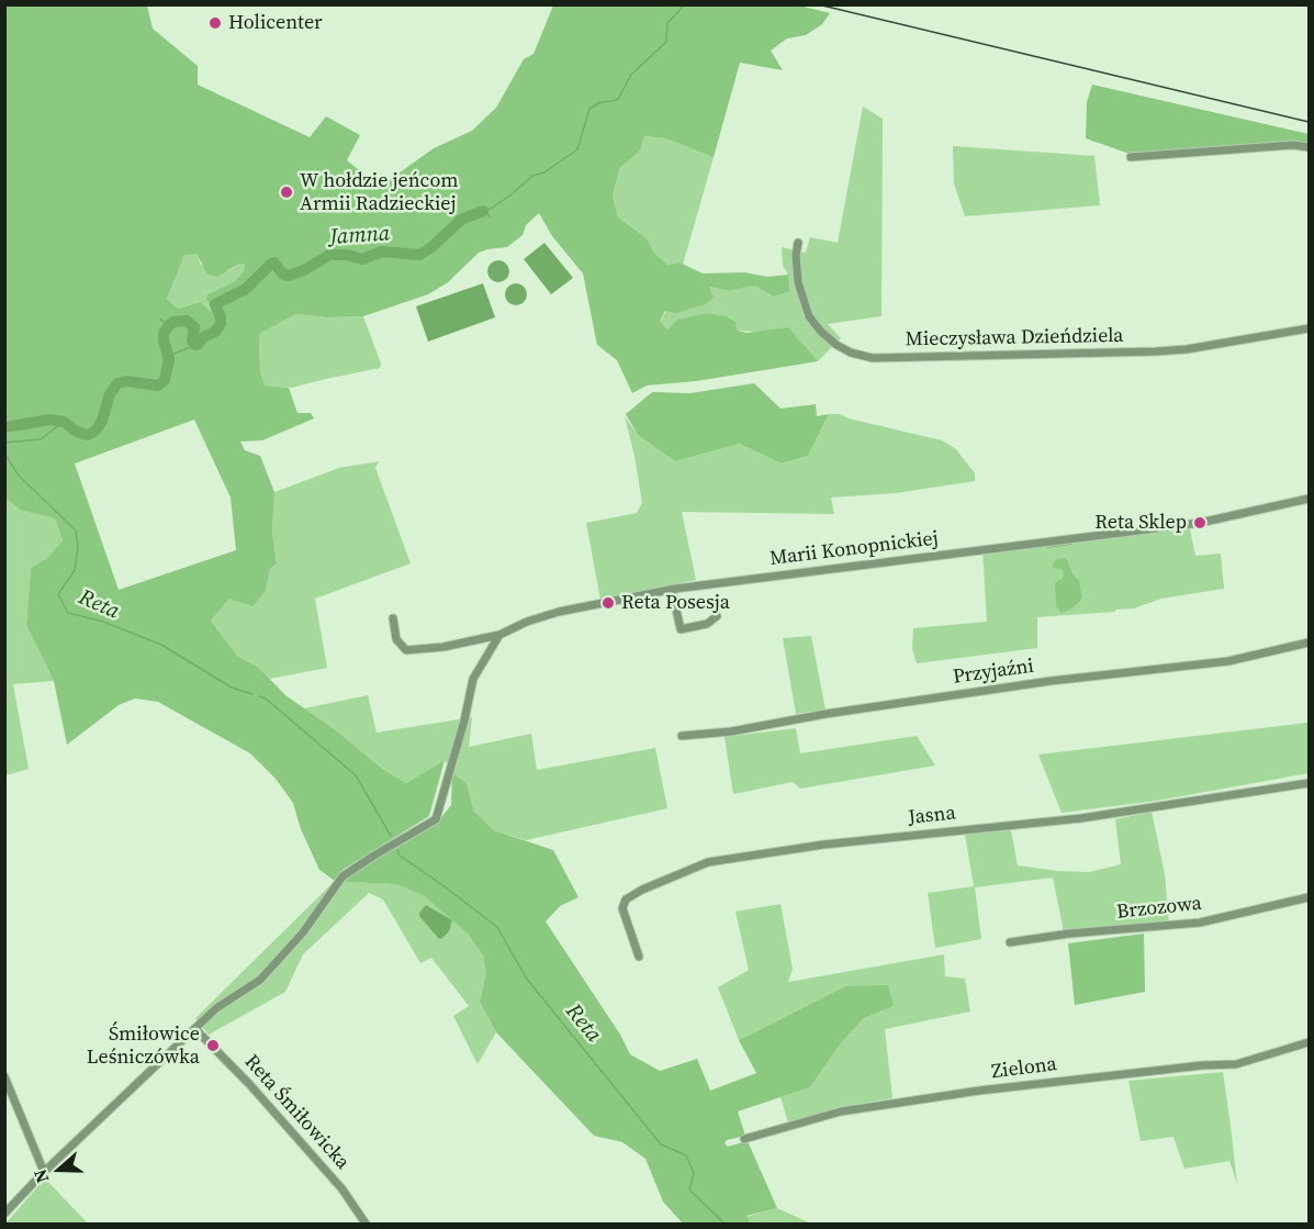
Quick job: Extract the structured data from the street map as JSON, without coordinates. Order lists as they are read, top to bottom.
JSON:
{
  "streets": {
    "street": [
      "Mieczysława Dzieńdziela",
      "Marii Konopnickiej",
      "Przyjaźni",
      "Jasna",
      "Brzozowa",
      "Zielona",
      "Reta Śmiłowicka"
    ]
  },
  "water": ["Jamna", "Reta"],
  "places": [
    "Holicenter",
    "W hołdzie jeńcom Armii Radzieckiej",
    "Reta Sklep",
    "Reta Posesja",
    "Śmiłowice Leśniczówka"
  ],
  "north": "left"
}
